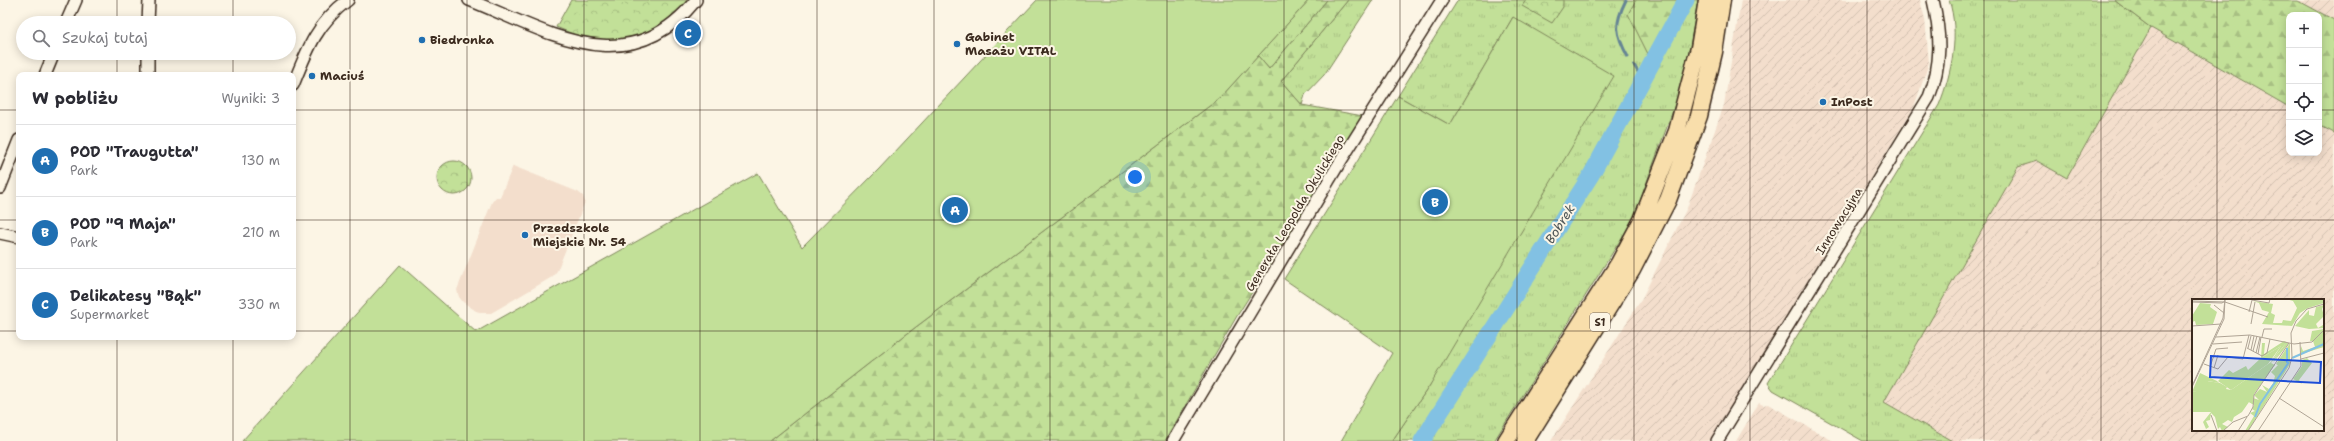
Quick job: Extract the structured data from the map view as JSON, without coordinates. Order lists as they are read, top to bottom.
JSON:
{
  "streets": {
    "highway": ["S1"],
    "street": ["Generała Leopolda Okulickiego", "Innowacyjna"]
  },
  "water": ["Bobrek"],
  "places": [
    "Biedronka",
    "Gabinet Masażu VITAL",
    "Maciuś",
    "InPost",
    "Przedszkole Miejskie Nr. 54"
  ],
  "page": {
    "map_buttons": ["+", "−"],
    "search": "Szukaj tutaj",
    "pins": ["C", "B", "A"],
    "heading": ["W pobliżu", "Wyniki: 3"],
    "list": [
      {
        "mark": "A",
        "name": "POD \"Traugutta\"",
        "note": "Park",
        "value": "130 m"
      },
      {
        "mark": "B",
        "name": "POD \"9 Maja\"",
        "note": "Park",
        "value": "210 m"
      },
      {
        "mark": "C",
        "name": "Delikatesy \"Bąk\"",
        "note": "Supermarket",
        "value": "330 m"
      }
    ]
  }
}
